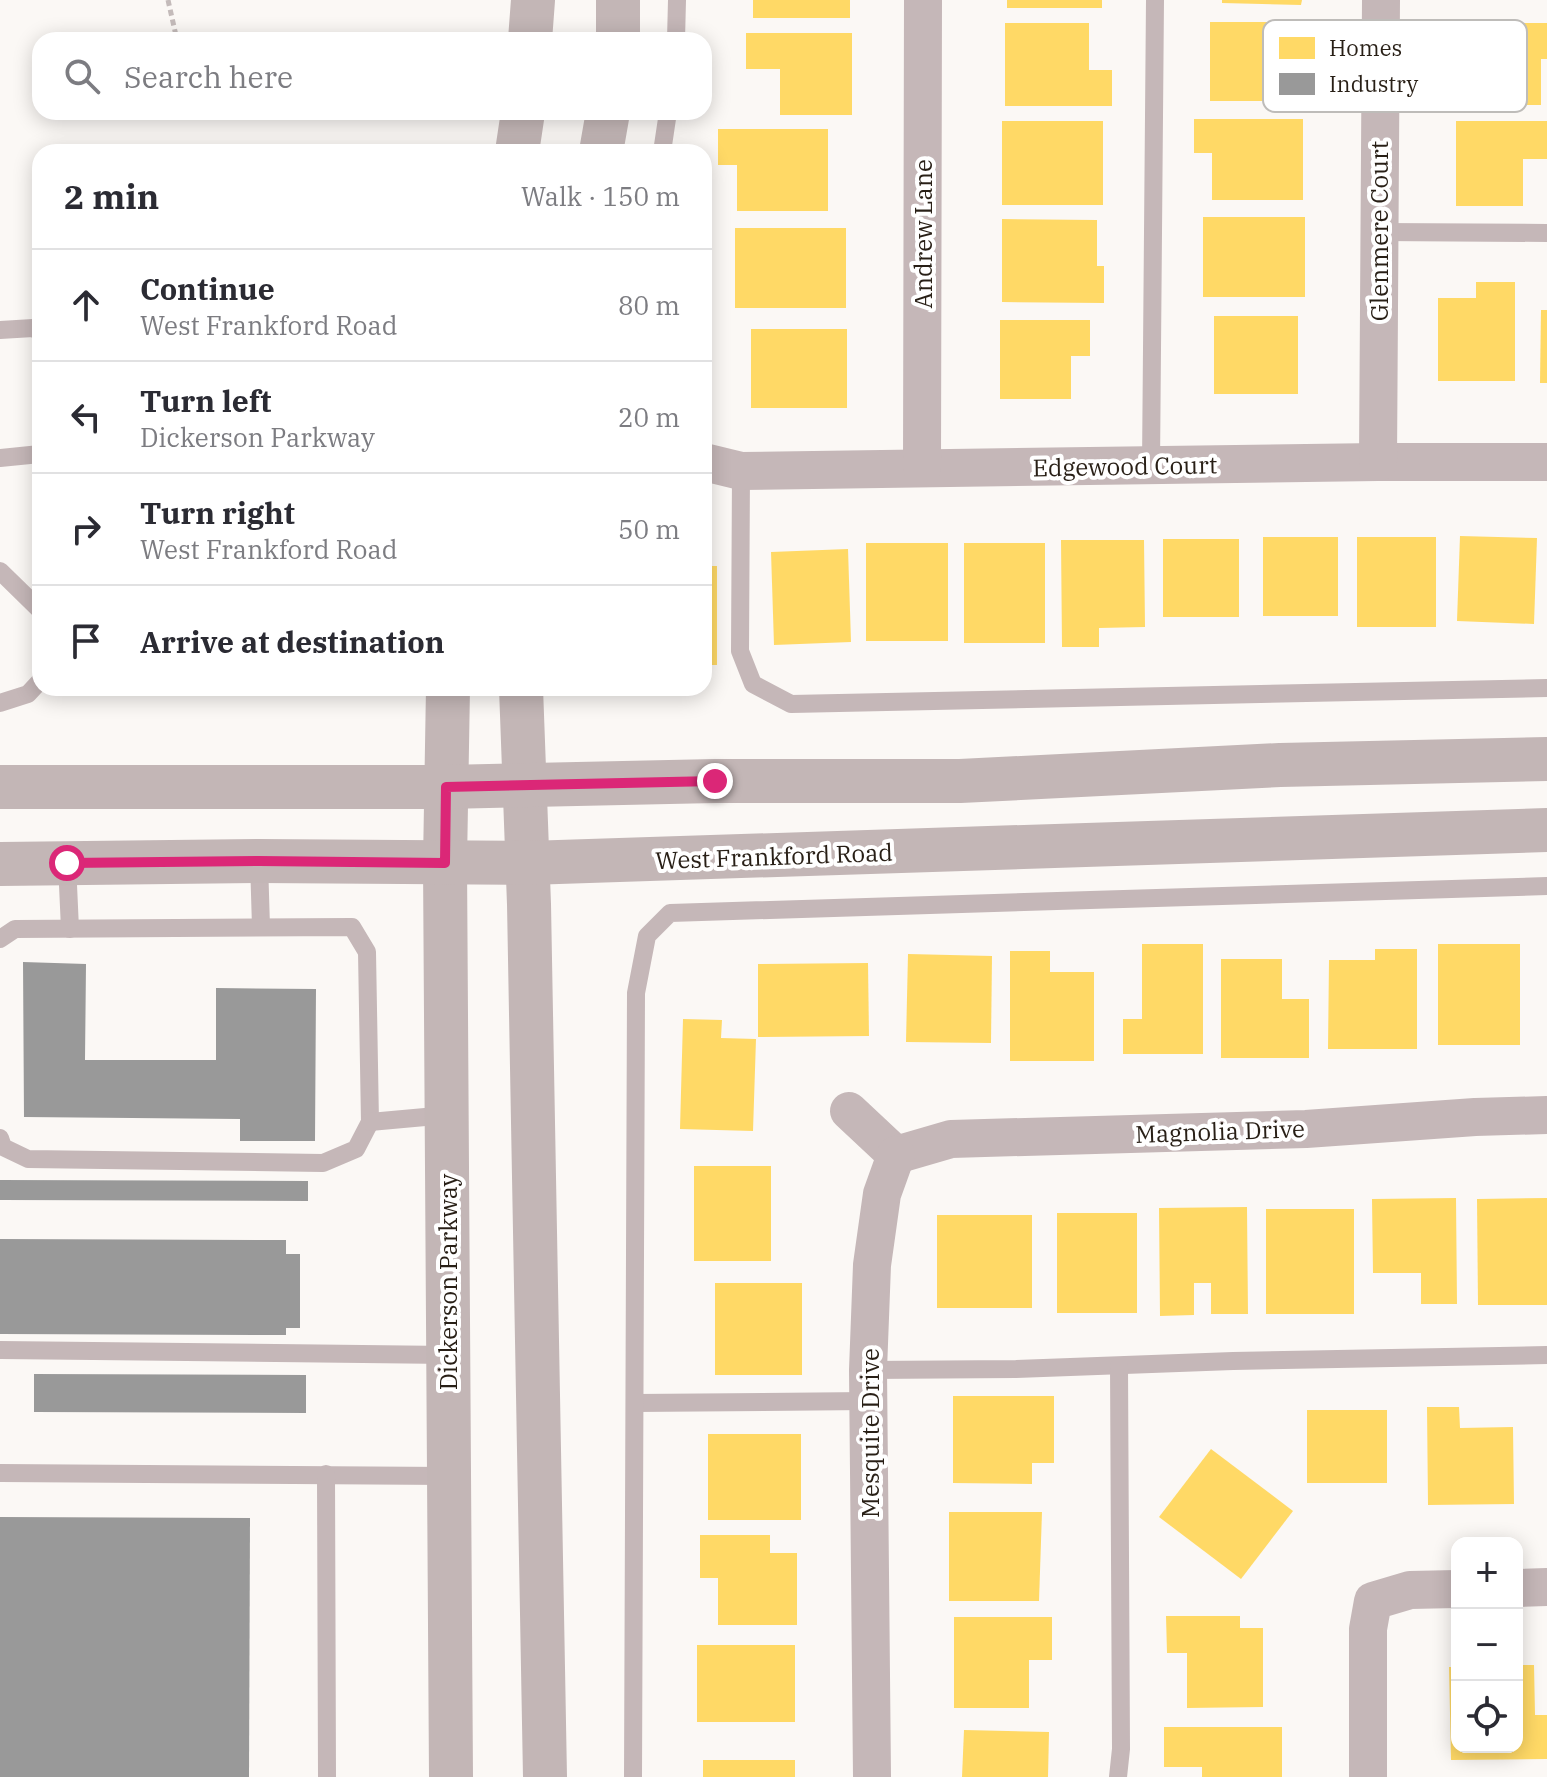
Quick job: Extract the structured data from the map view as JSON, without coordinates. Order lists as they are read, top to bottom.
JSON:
{
  "streets": {
    "main road": ["West Frankford Road", "Dickerson Parkway"],
    "street": [
      "Glenmere Court",
      "Andrew Lane",
      "Edgewood Court",
      "Magnolia Drive",
      "Mesquite Drive"
    ]
  },
  "crossings": [
    ["Glenmere Court", "Edgewood Court"],
    ["Andrew Lane", "Edgewood Court"],
    ["West Frankford Road", "Dickerson Parkway"],
    ["Magnolia Drive", "Mesquite Drive"]
  ],
  "legend": ["Homes", "Industry"],
  "page": {
    "search": "Search here",
    "heading": ["2 min", "Walk · 150 m"],
    "list": [
      ["Continue", "West Frankford Road", "80 m"],
      ["Turn left", "Dickerson Parkway", "20 m"],
      ["Turn right", "West Frankford Road", "50 m"],
      "Arrive at destination"
    ],
    "map_buttons": ["+", "−"]
  }
}
